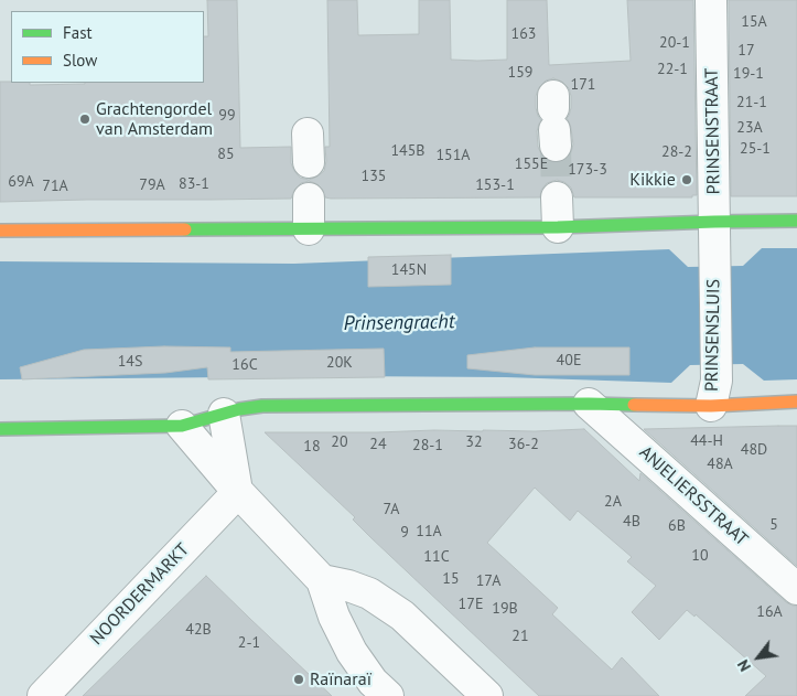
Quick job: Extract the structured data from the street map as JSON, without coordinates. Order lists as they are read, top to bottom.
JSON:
{
  "streets": {
    "street": [
      "PRINSENSTRAAT",
      "PRINSENSLUIS",
      "ANJELIERSSTRAAT",
      "NOORDERMARKT"
    ]
  },
  "crossings": [
    ["PRINSENSTRAAT", "PRINSENSLUIS"]
  ],
  "water": ["Prinsengracht"],
  "places": ["Grachtengordel van Amsterdam", "Kikkie", "Raïnaraï"],
  "house_numbers": [
    "15A",
    "163",
    "20-1",
    "17",
    "22-1",
    "159",
    "19-1",
    "171",
    "21-1",
    "99",
    "23A",
    "25-1",
    "145B",
    "28-2",
    "85",
    "151A",
    "155E",
    "173-3",
    "135",
    "69A",
    "83-1",
    "79A",
    "153-1",
    "71A",
    "145N",
    "40E",
    "14S",
    "20K",
    "16C",
    "44-H",
    "20",
    "32",
    "24",
    "36-2",
    "28-1",
    "18",
    "48D",
    "48A",
    "2A",
    "7A",
    "4B",
    "5",
    "6B",
    "11A",
    "9",
    "10",
    "11C",
    "15",
    "17A",
    "17E",
    "19B",
    "16A",
    "42B",
    "21",
    "2-1"
  ],
  "legend": ["Fast", "Slow"],
  "north": "bottom left"
}
